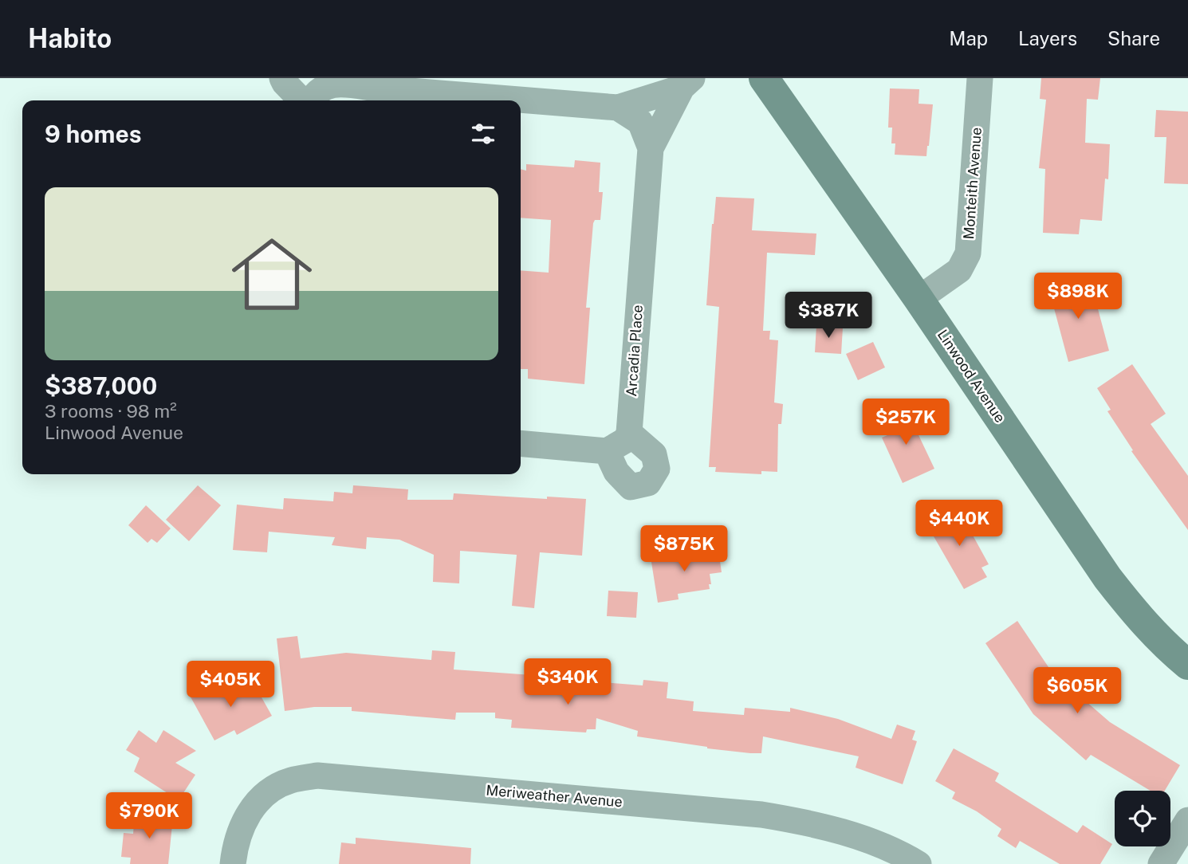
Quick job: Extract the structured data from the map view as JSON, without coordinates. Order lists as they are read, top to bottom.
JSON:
{
  "streets": {
    "main road": ["Linwood Avenue"],
    "street": ["Monteith Avenue", "Arcadia Place", "Meriweather Avenue"]
  },
  "crossings": [
    ["Monteith Avenue", "Linwood Avenue"]
  ],
  "page": {
    "header": "Habito",
    "nav": ["Map", "Layers", "Share"],
    "heading": "9 homes",
    "list": [
      {
        "name": "$387,000",
        "note": "3 rooms · 98 m² · Linwood Avenue"
      }
    ],
    "price": [
      "$898K",
      "$387K",
      "$257K",
      "$440K",
      "$875K",
      "$340K",
      "$405K",
      "$605K",
      "$790K"
    ]
  }
}
